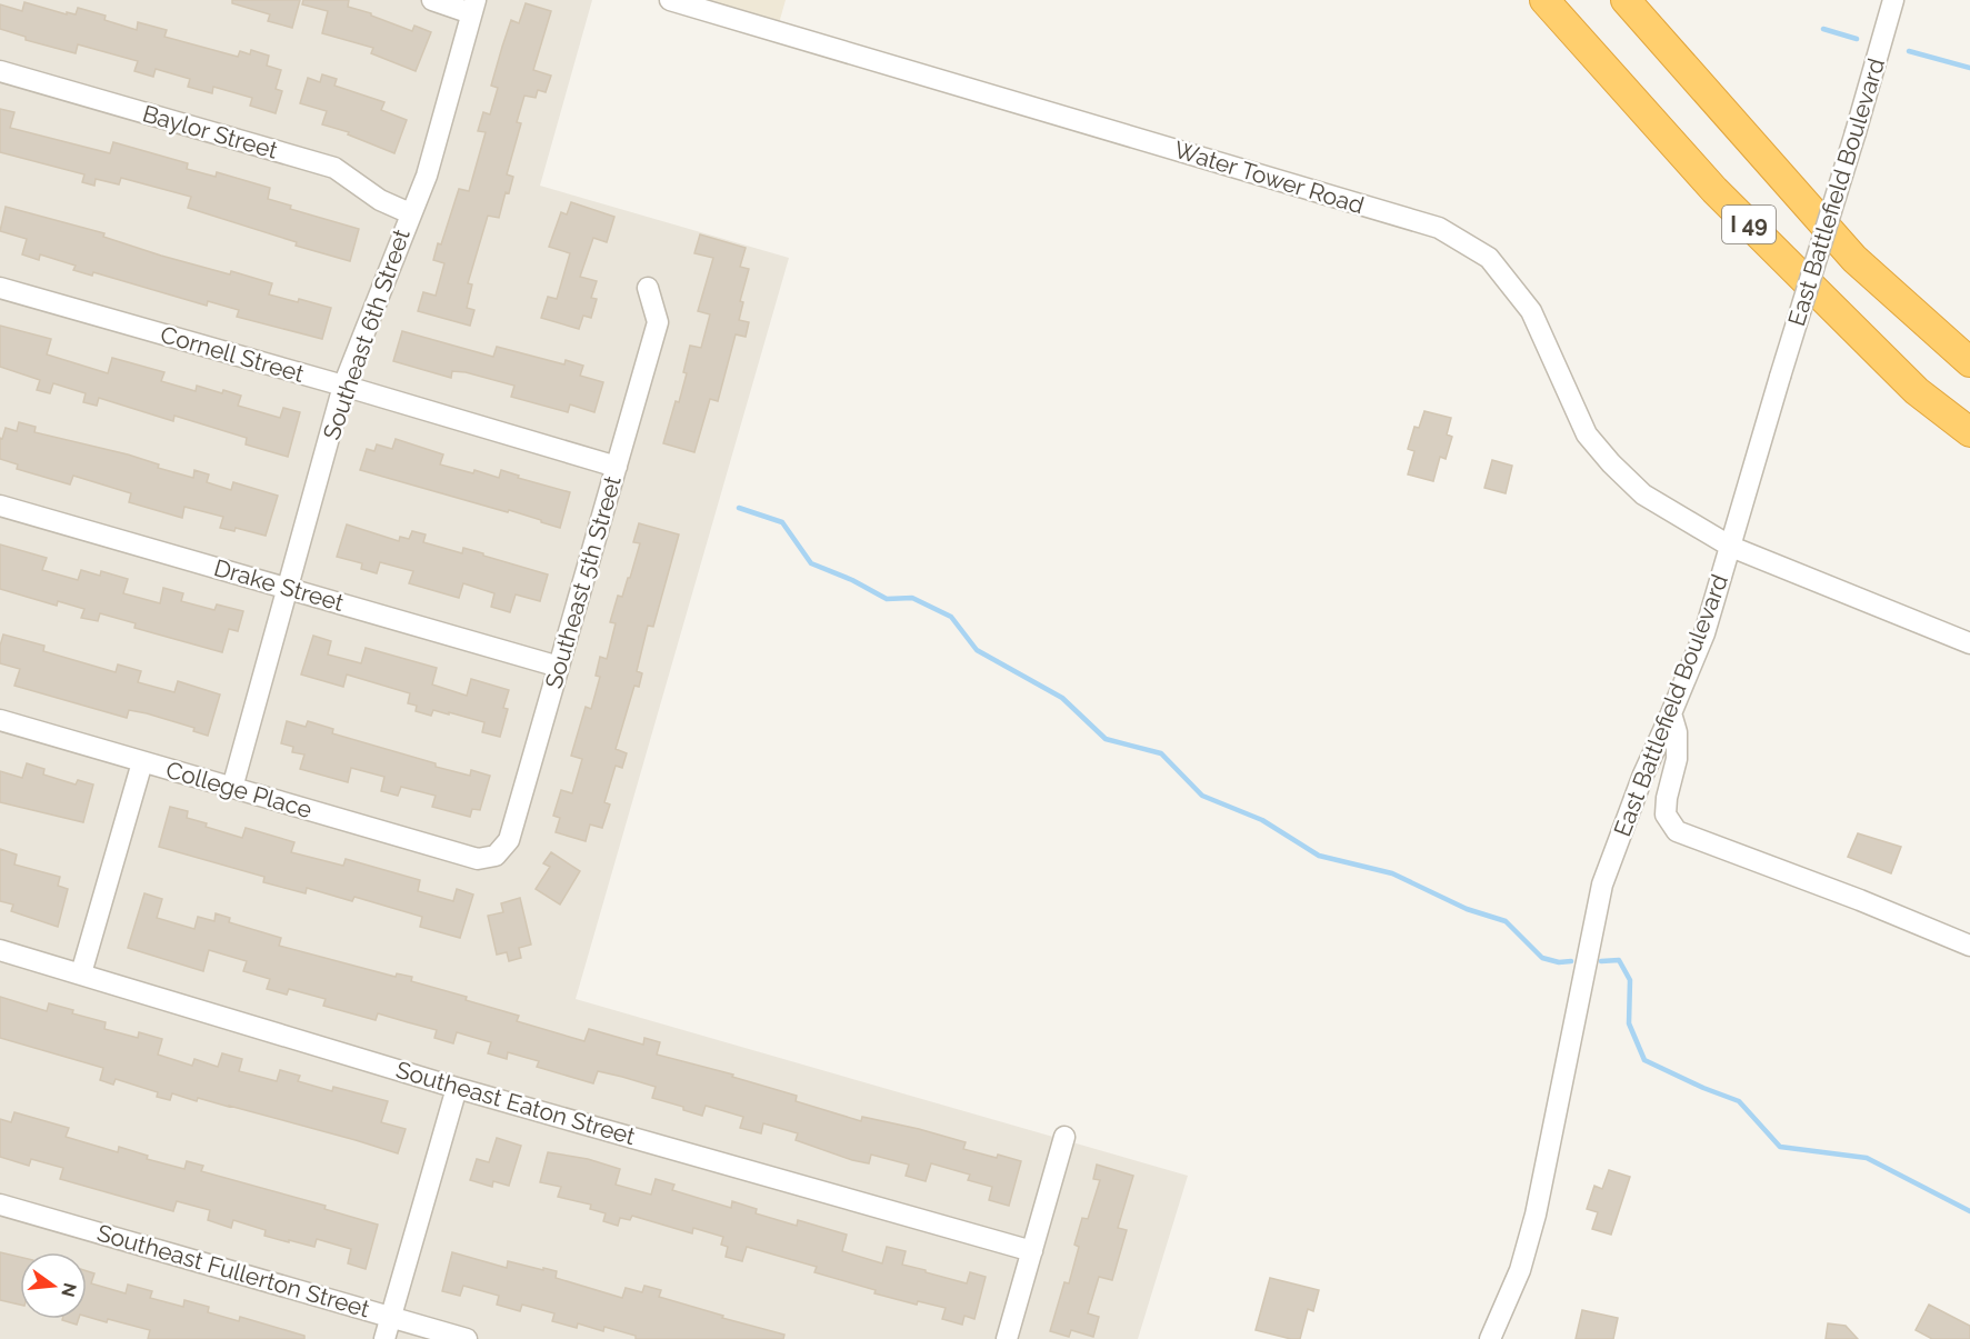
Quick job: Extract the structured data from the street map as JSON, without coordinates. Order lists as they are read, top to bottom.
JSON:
{
  "streets": {
    "highway": ["I 49"],
    "street": [
      "Baylor Street",
      "Water Tower Road",
      "East Battlefield Boulevard",
      "Southeast 6th Street",
      "Cornell Street",
      "Southeast 5th Street",
      "Drake Street",
      "College Place",
      "Southeast Eaton Street",
      "Southeast Fullerton Street"
    ]
  },
  "crossings": [
    ["Baylor Street", "Southeast 6th Street"],
    ["Water Tower Road", "East Battlefield Boulevard"],
    ["Southeast 6th Street", "Cornell Street"],
    ["Southeast 6th Street", "Drake Street"],
    ["Southeast 6th Street", "College Place"],
    ["Cornell Street", "Southeast 5th Street"],
    ["Southeast 5th Street", "Drake Street"],
    ["Southeast 5th Street", "College Place"]
  ],
  "north": "right"
}
